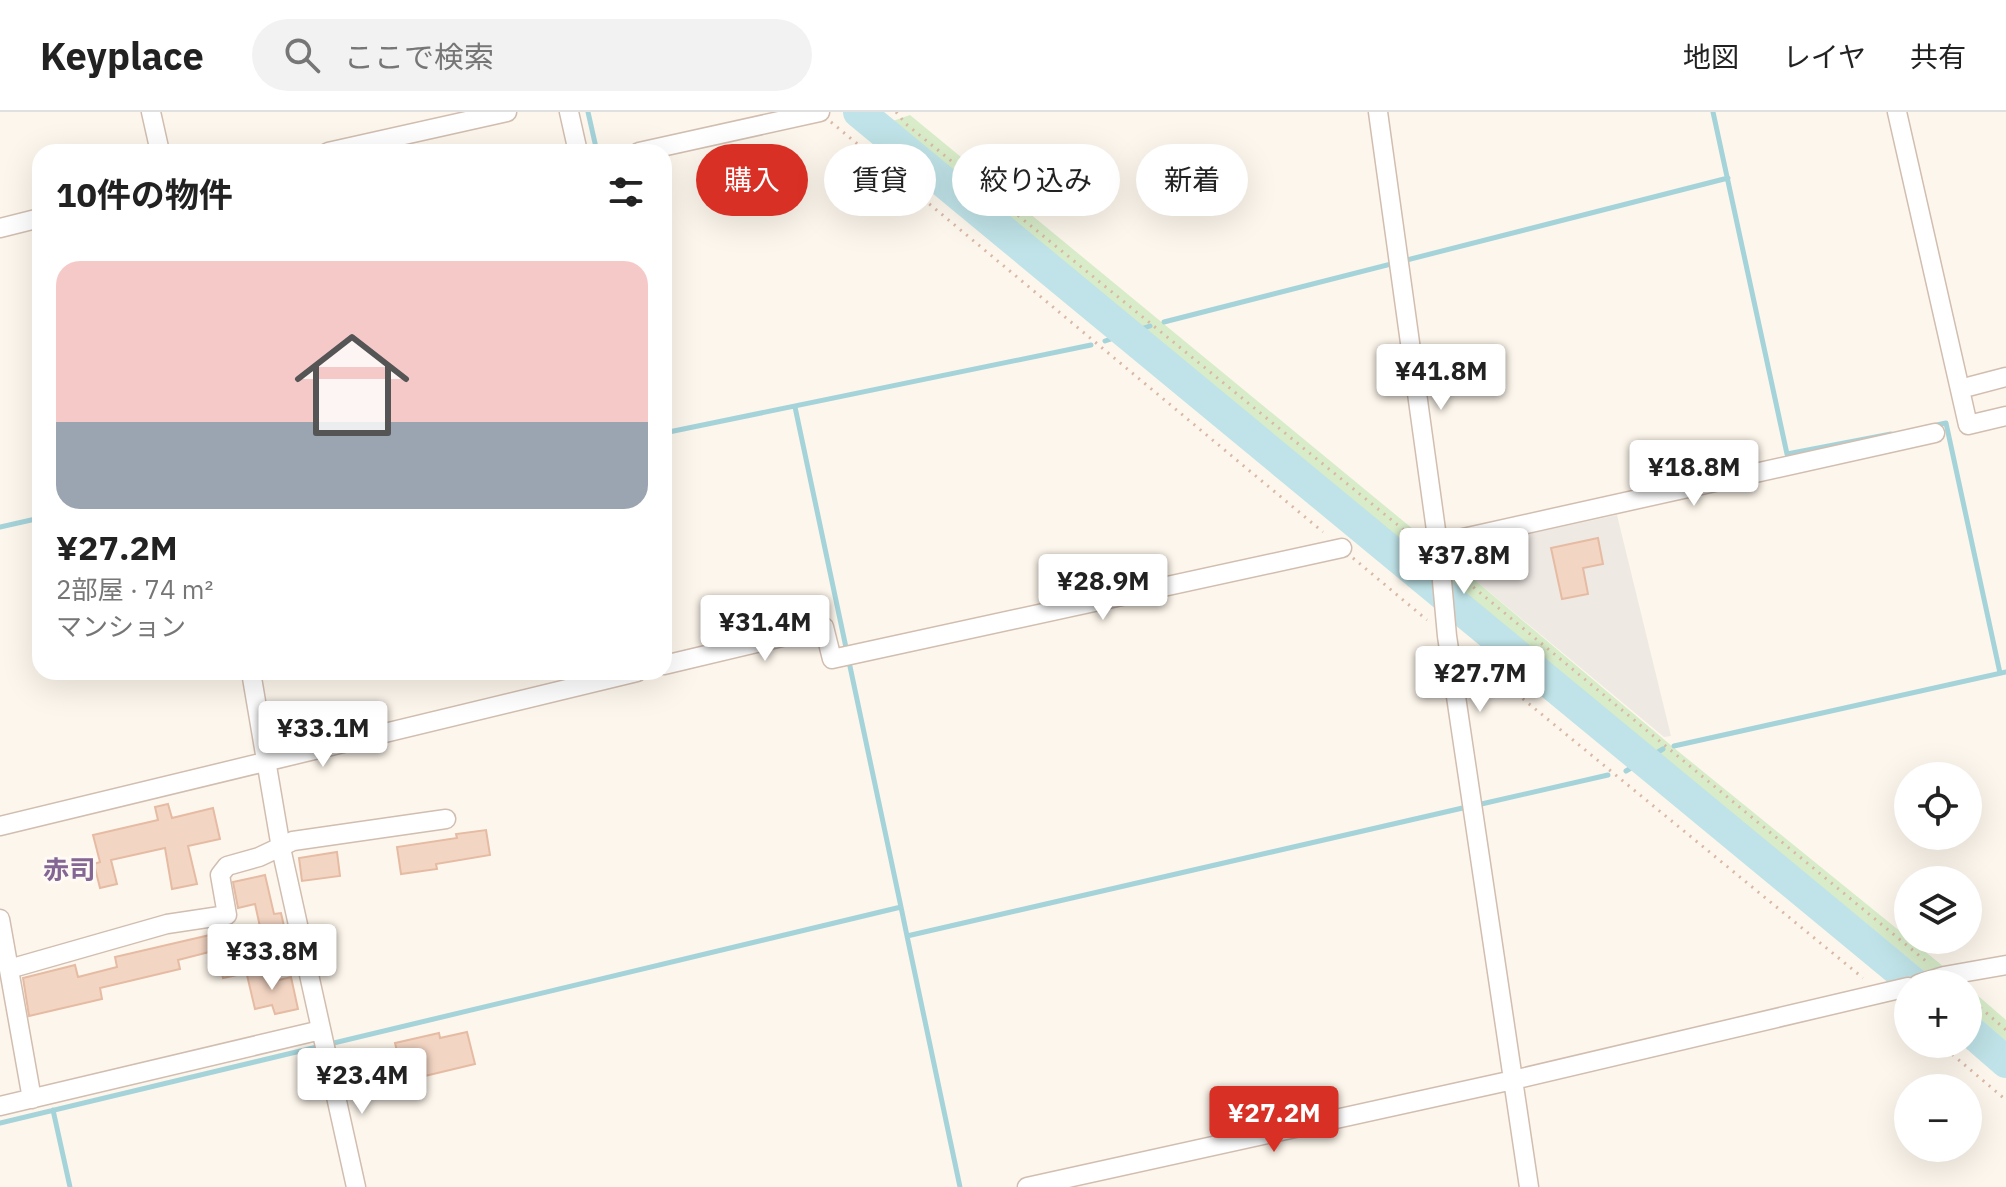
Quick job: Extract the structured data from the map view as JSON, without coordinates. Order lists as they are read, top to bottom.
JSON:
{
  "districts": ["赤司"],
  "page": {
    "header": "Keyplace",
    "search": "ここで検索",
    "nav": ["地図", "レイヤ", "共有"],
    "chip": [
      "購入",
      "賃貸",
      "絞り込み",
      "新着"
    ],
    "heading": "10件の物件",
    "list": [
      {
        "name": "¥27.2M",
        "note": "2部屋 · 74 m² · マンション"
      }
    ],
    "price": [
      "¥41.8M",
      "¥18.8M",
      "¥37.8M",
      "¥28.9M",
      "¥31.4M",
      "¥27.7M",
      "¥33.1M",
      "¥33.8M",
      "¥23.4M",
      "¥27.2M"
    ],
    "map_buttons": ["+", "−"]
  }
}
